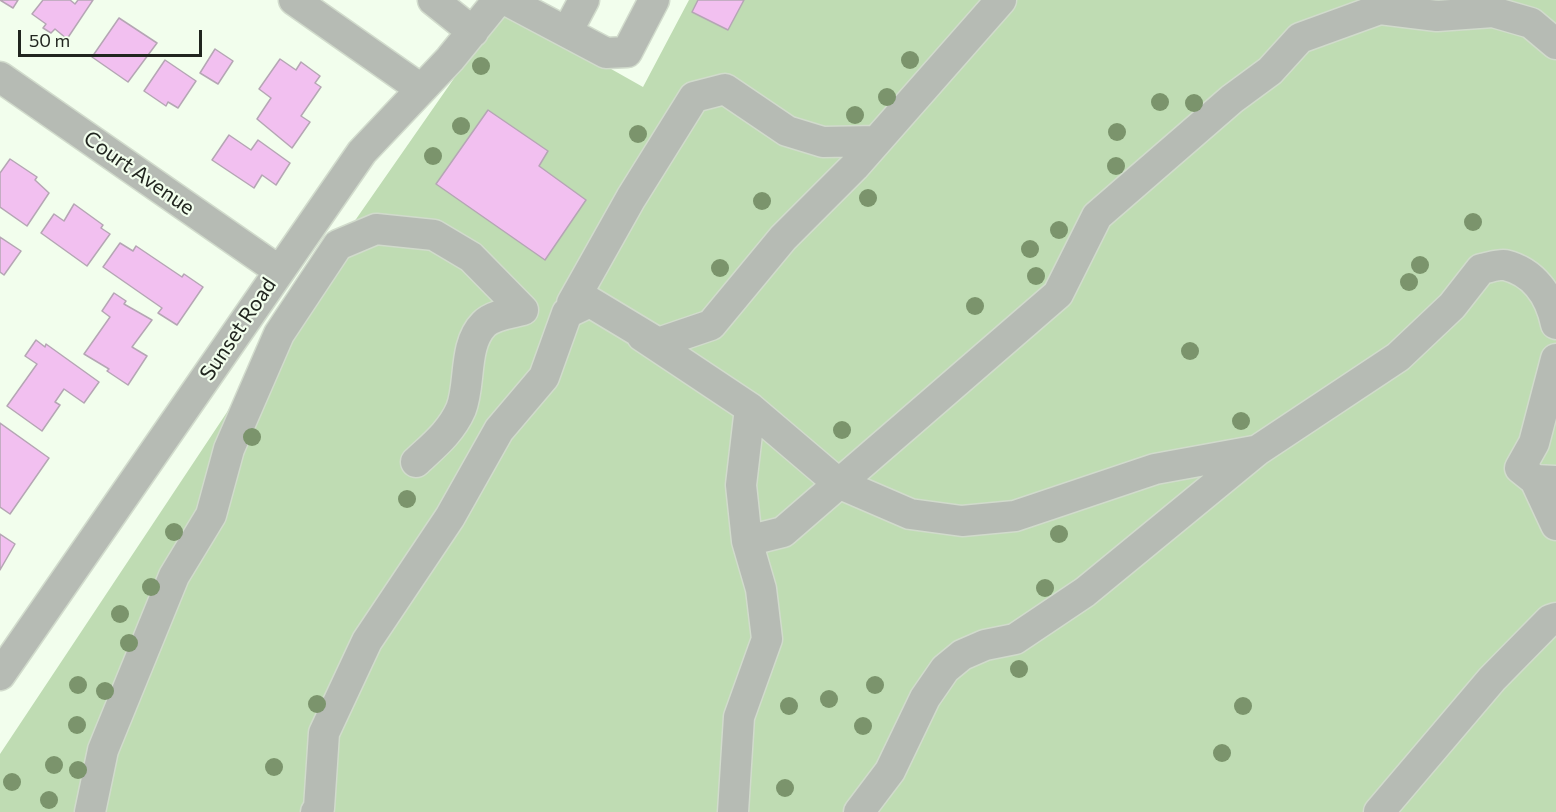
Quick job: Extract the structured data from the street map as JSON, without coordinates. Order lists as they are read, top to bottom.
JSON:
{
  "streets": {
    "street": ["Court Avenue", "Sunset Road"]
  },
  "crossings": [
    ["Court Avenue", "Sunset Road"]
  ],
  "scale_bar": "50 m"
}
